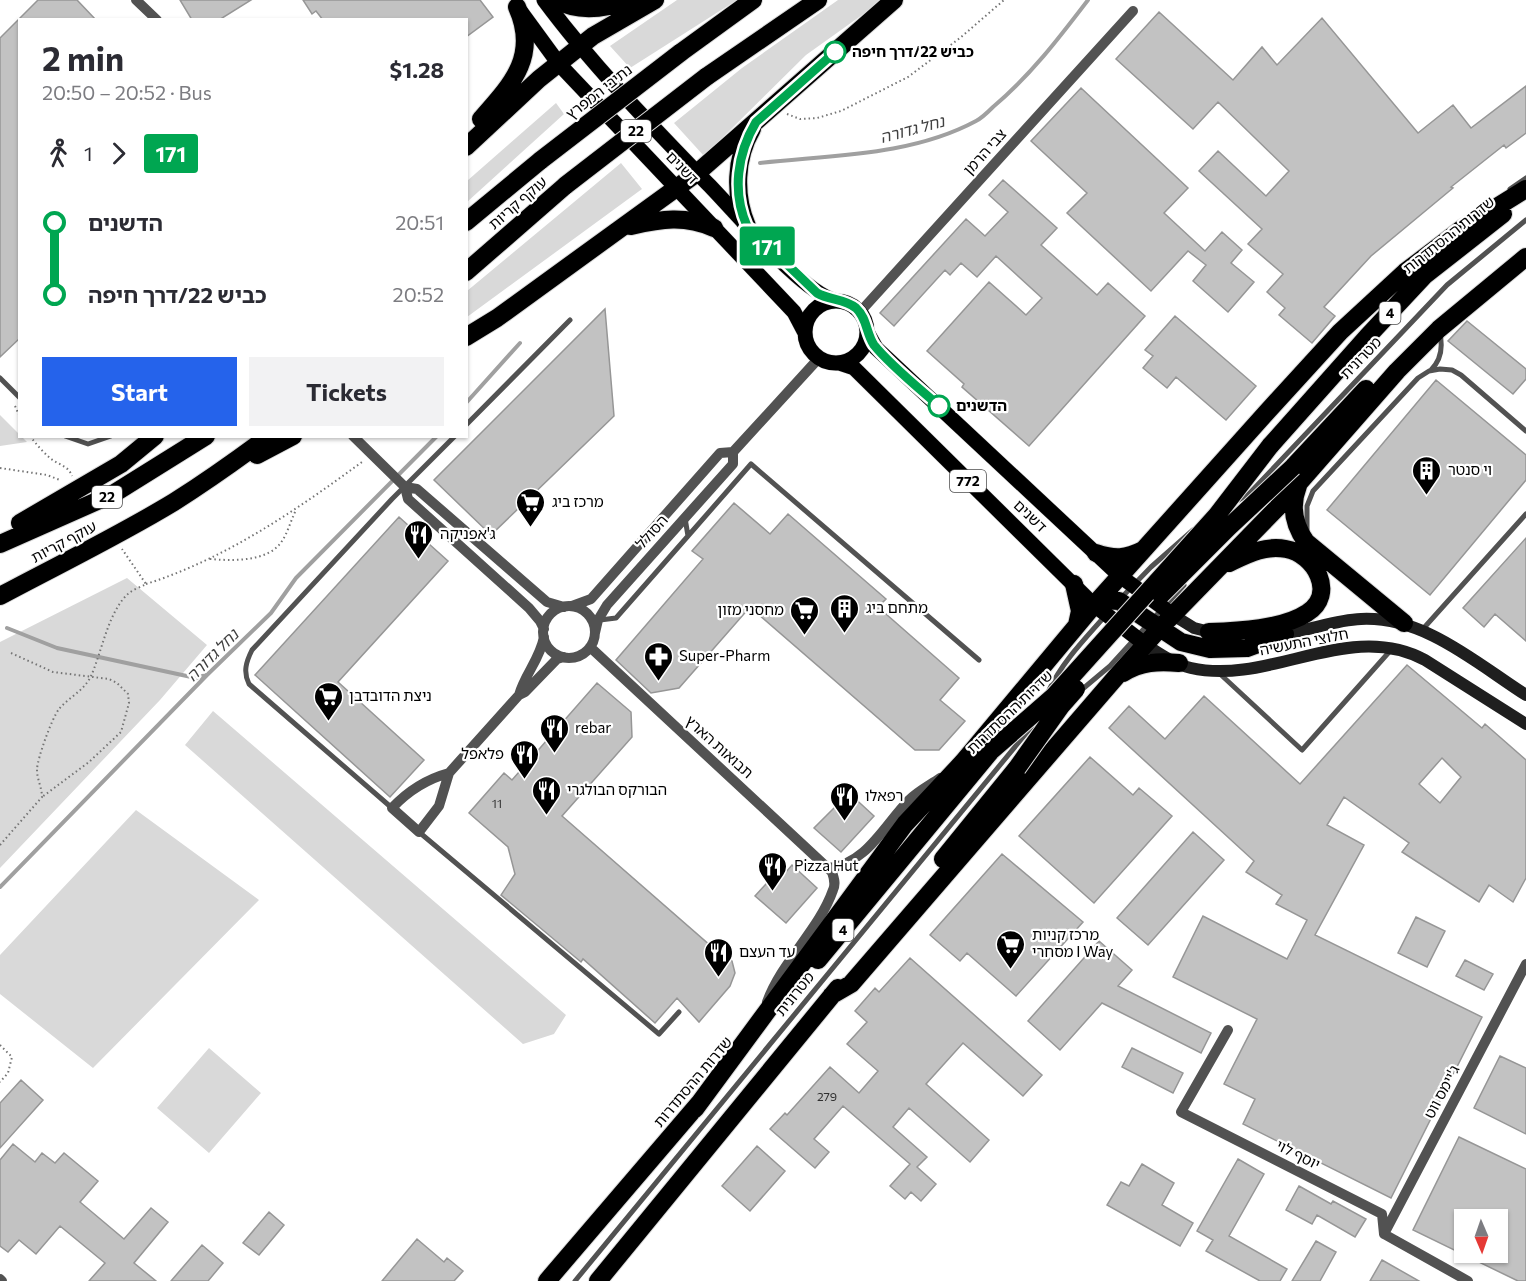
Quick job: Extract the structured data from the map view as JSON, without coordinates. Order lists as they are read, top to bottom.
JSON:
{
  "streets": {
    "highway": [
      "נתיבי המפרץ",
      "22",
      "עוקף קריות",
      "שדרות ההסתדרות",
      "4"
    ],
    "main road": ["דשנים", "772"],
    "street": [
      "צבי הרמן",
      "הסולל",
      "חלוצי התעשיה",
      "תבואות הארץ",
      "ג'יימס ווט",
      "יוסף לוי"
    ],
    "lane": ["מטרונית"]
  },
  "crossings": [
    ["נתיבי המפרץ", "עוקף קריות"],
    ["22", "עוקף קריות"],
    ["צבי הרמן", "דשנים"],
    ["צבי הרמן", "הסולל"],
    ["דשנים", "מטרונית"],
    ["דשנים", "הסולל"],
    ["דשנים", "חלוצי התעשיה"],
    ["הסולל", "תבואות הארץ"],
    ["ג'יימס ווט", "יוסף לוי"]
  ],
  "water": ["נחל גדורה"],
  "places": {
    "other": ["כביש 22/דרך חיפה", "הדשנים"],
    "building": ["וי סנטר", "מתחם ביג"],
    "supermarket": [
      "מרכז ביג",
      "מחסני מזון",
      "ניצת הדובדבן",
      "מרכז קניות מסחרי I Way"
    ],
    "restaurant": [
      "ג'אפניקה",
      "rebar",
      "פלאפל",
      "הבורקס הבולגרי",
      "רפאלו",
      "Pizza Hut",
      "עד העצם"
    ],
    "pharmacy": ["Super-Pharm"]
  },
  "lines": ["bus line 171"],
  "house_numbers": ["11", "279"],
  "north": "bottom",
  "page": {
    "on_map": "171",
    "heading": ["2 min", "20:50 – 20:52 · Bus", "$1.28"],
    "legs": ["1", "171"],
    "list": [
      {
        "name": "הדשנים",
        "value": "20:51"
      },
      {
        "name": "כביש 22/דרך חיפה",
        "value": "20:52"
      }
    ],
    "buttons": ["Start", "Tickets"]
  }
}
